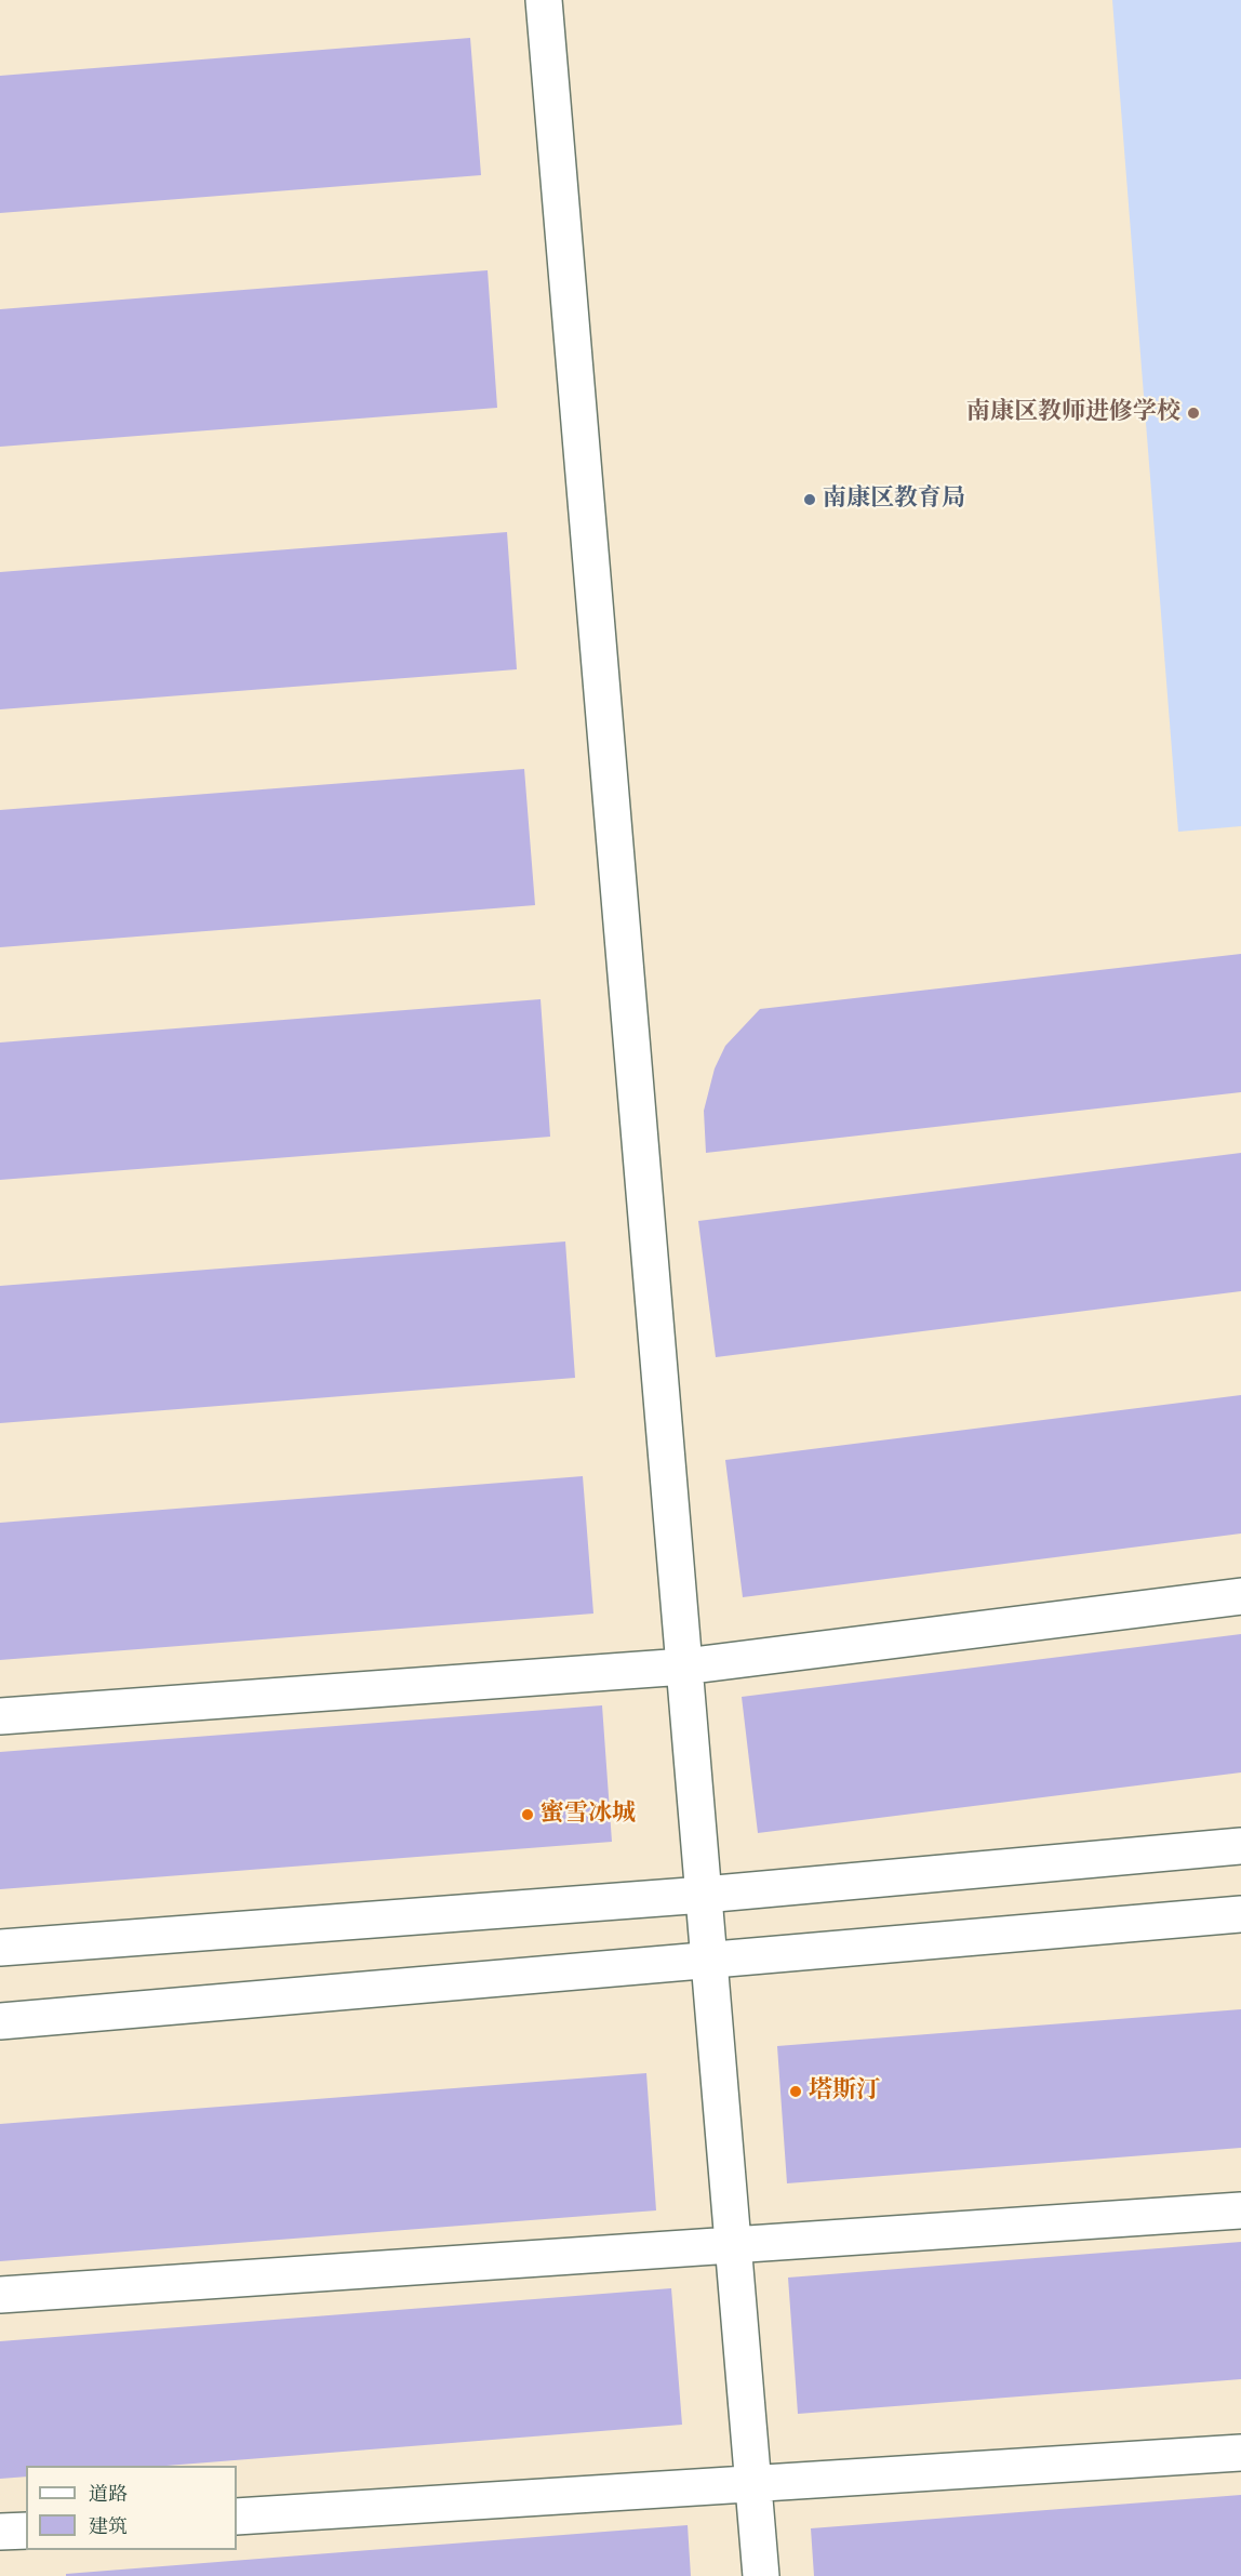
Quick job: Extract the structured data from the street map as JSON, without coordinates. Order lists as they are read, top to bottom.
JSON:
{
  "places": [
    "南康区教师进修学校",
    "南康区教育局",
    "蜜雪冰城",
    "塔斯汀"
  ],
  "legend": ["道路", "建筑"]
}
